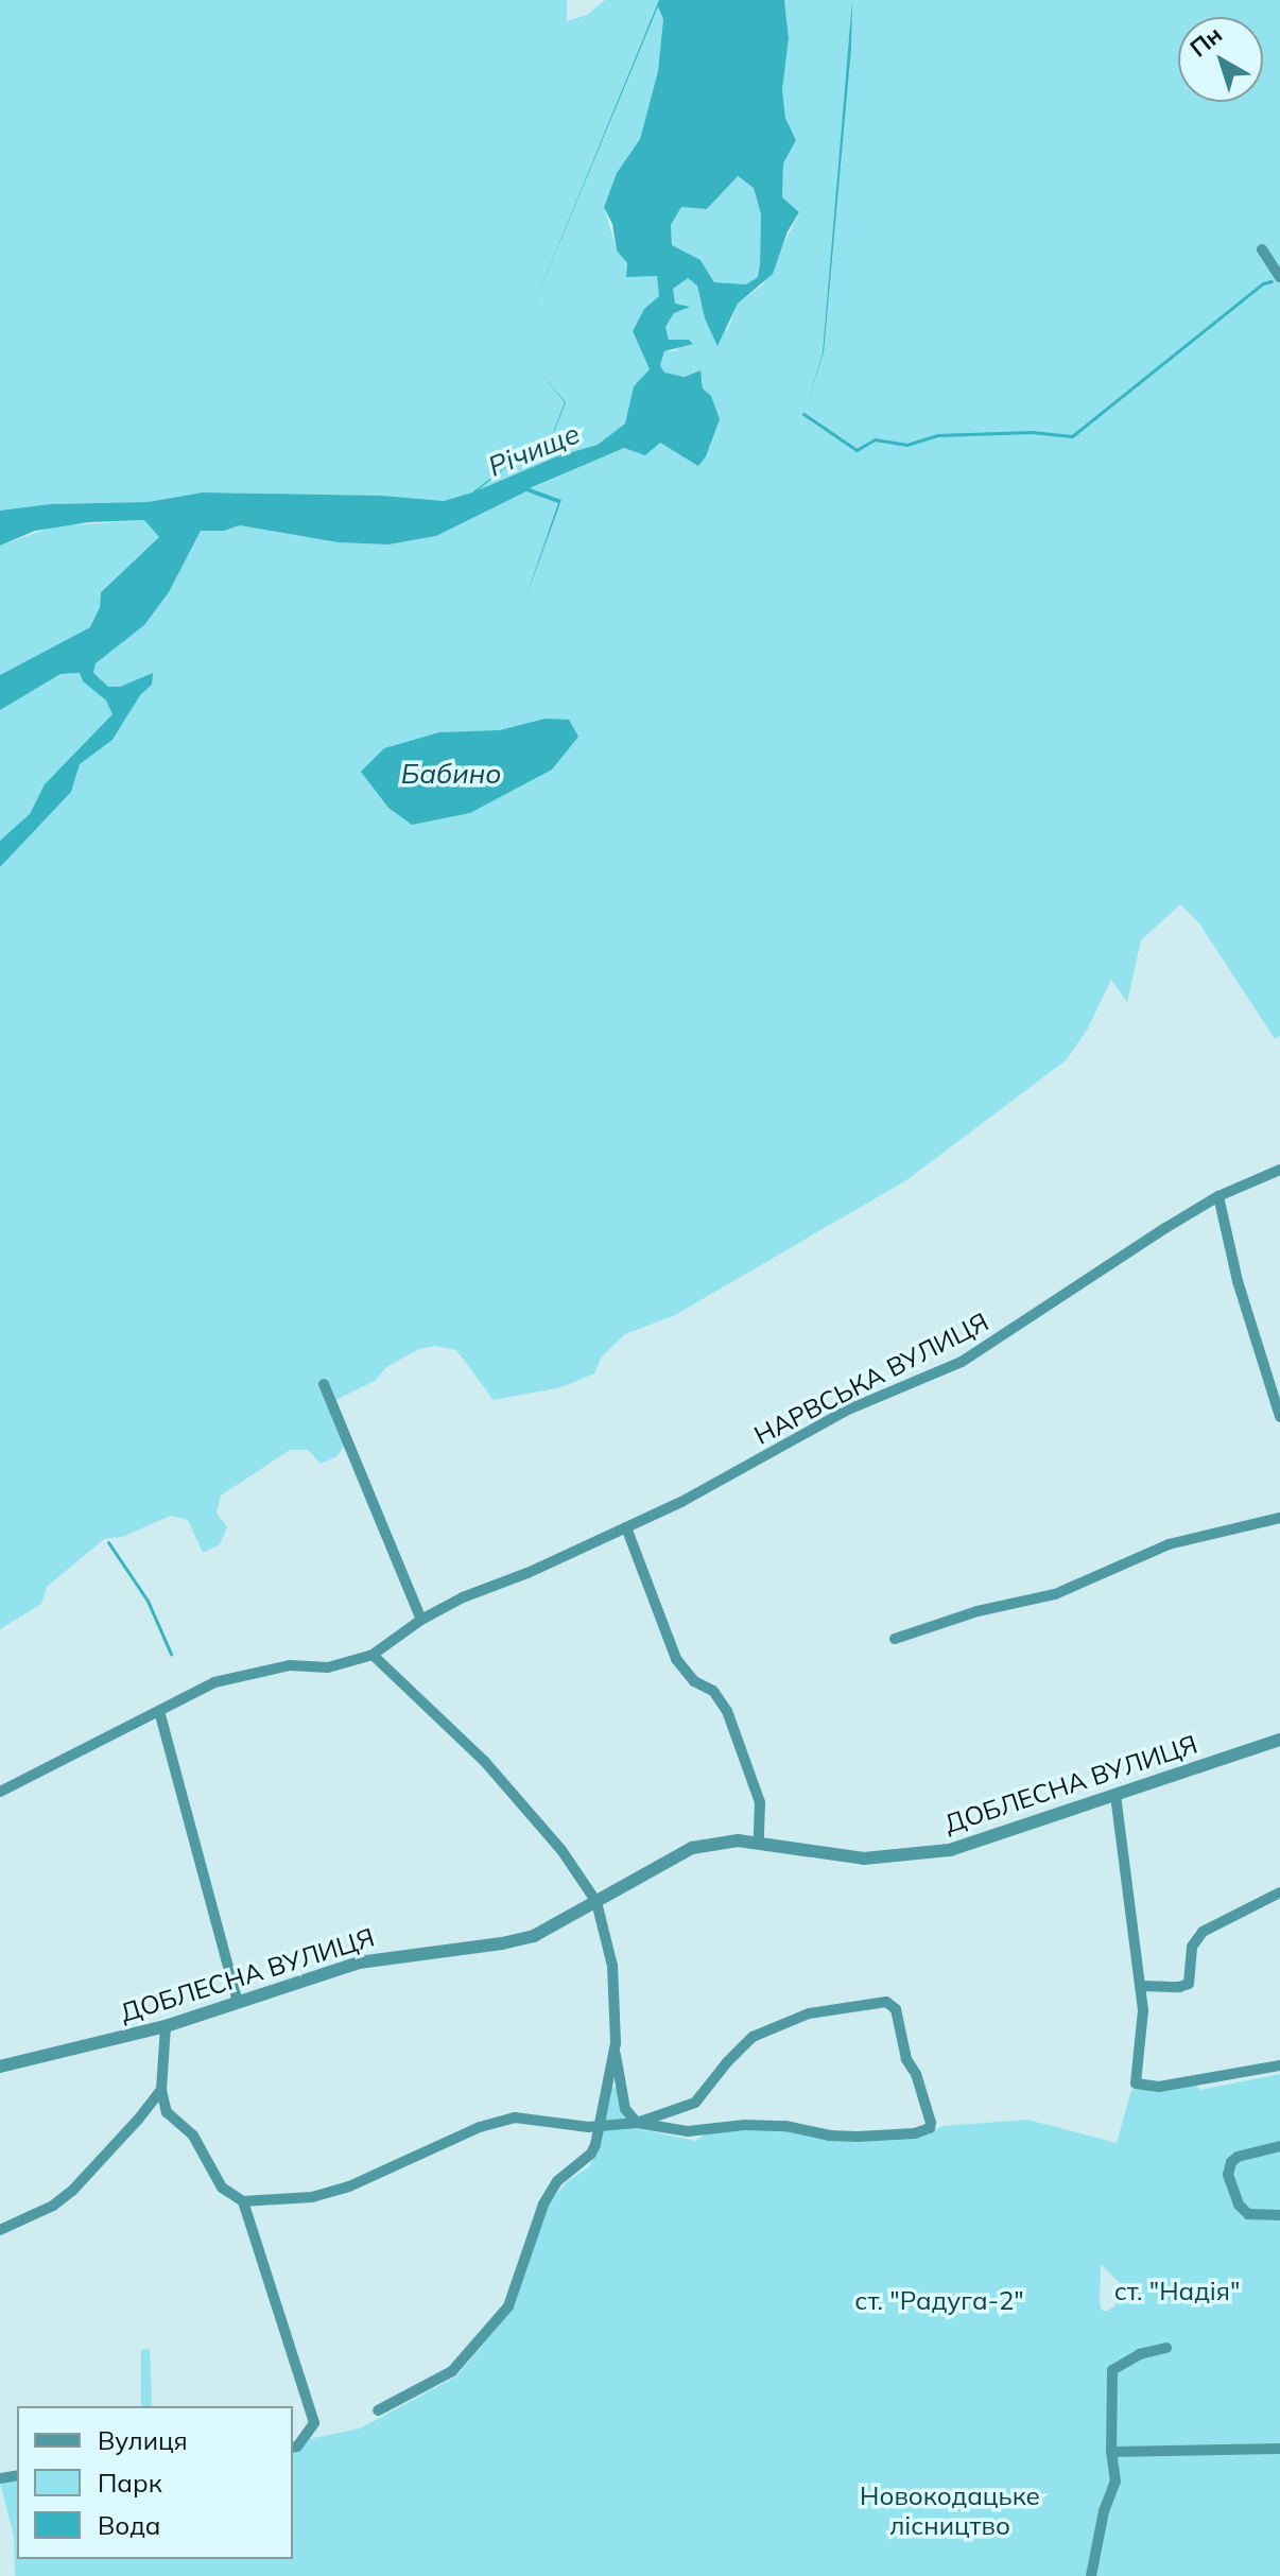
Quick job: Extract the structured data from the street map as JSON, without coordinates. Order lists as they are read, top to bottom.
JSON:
{
  "streets": {
    "street": ["НАРВСЬКА ВУЛИЦЯ", "ДОБЛЕСНА ВУЛИЦЯ"]
  },
  "water": ["Річище", "Бабино"],
  "parks": ["ст. \"Надія\"", "ст. \"Радуга-2\"", "Новокодацьке лісництво"],
  "legend": ["Вулиця", "Парк", "Вода"],
  "north": "top left"
}
